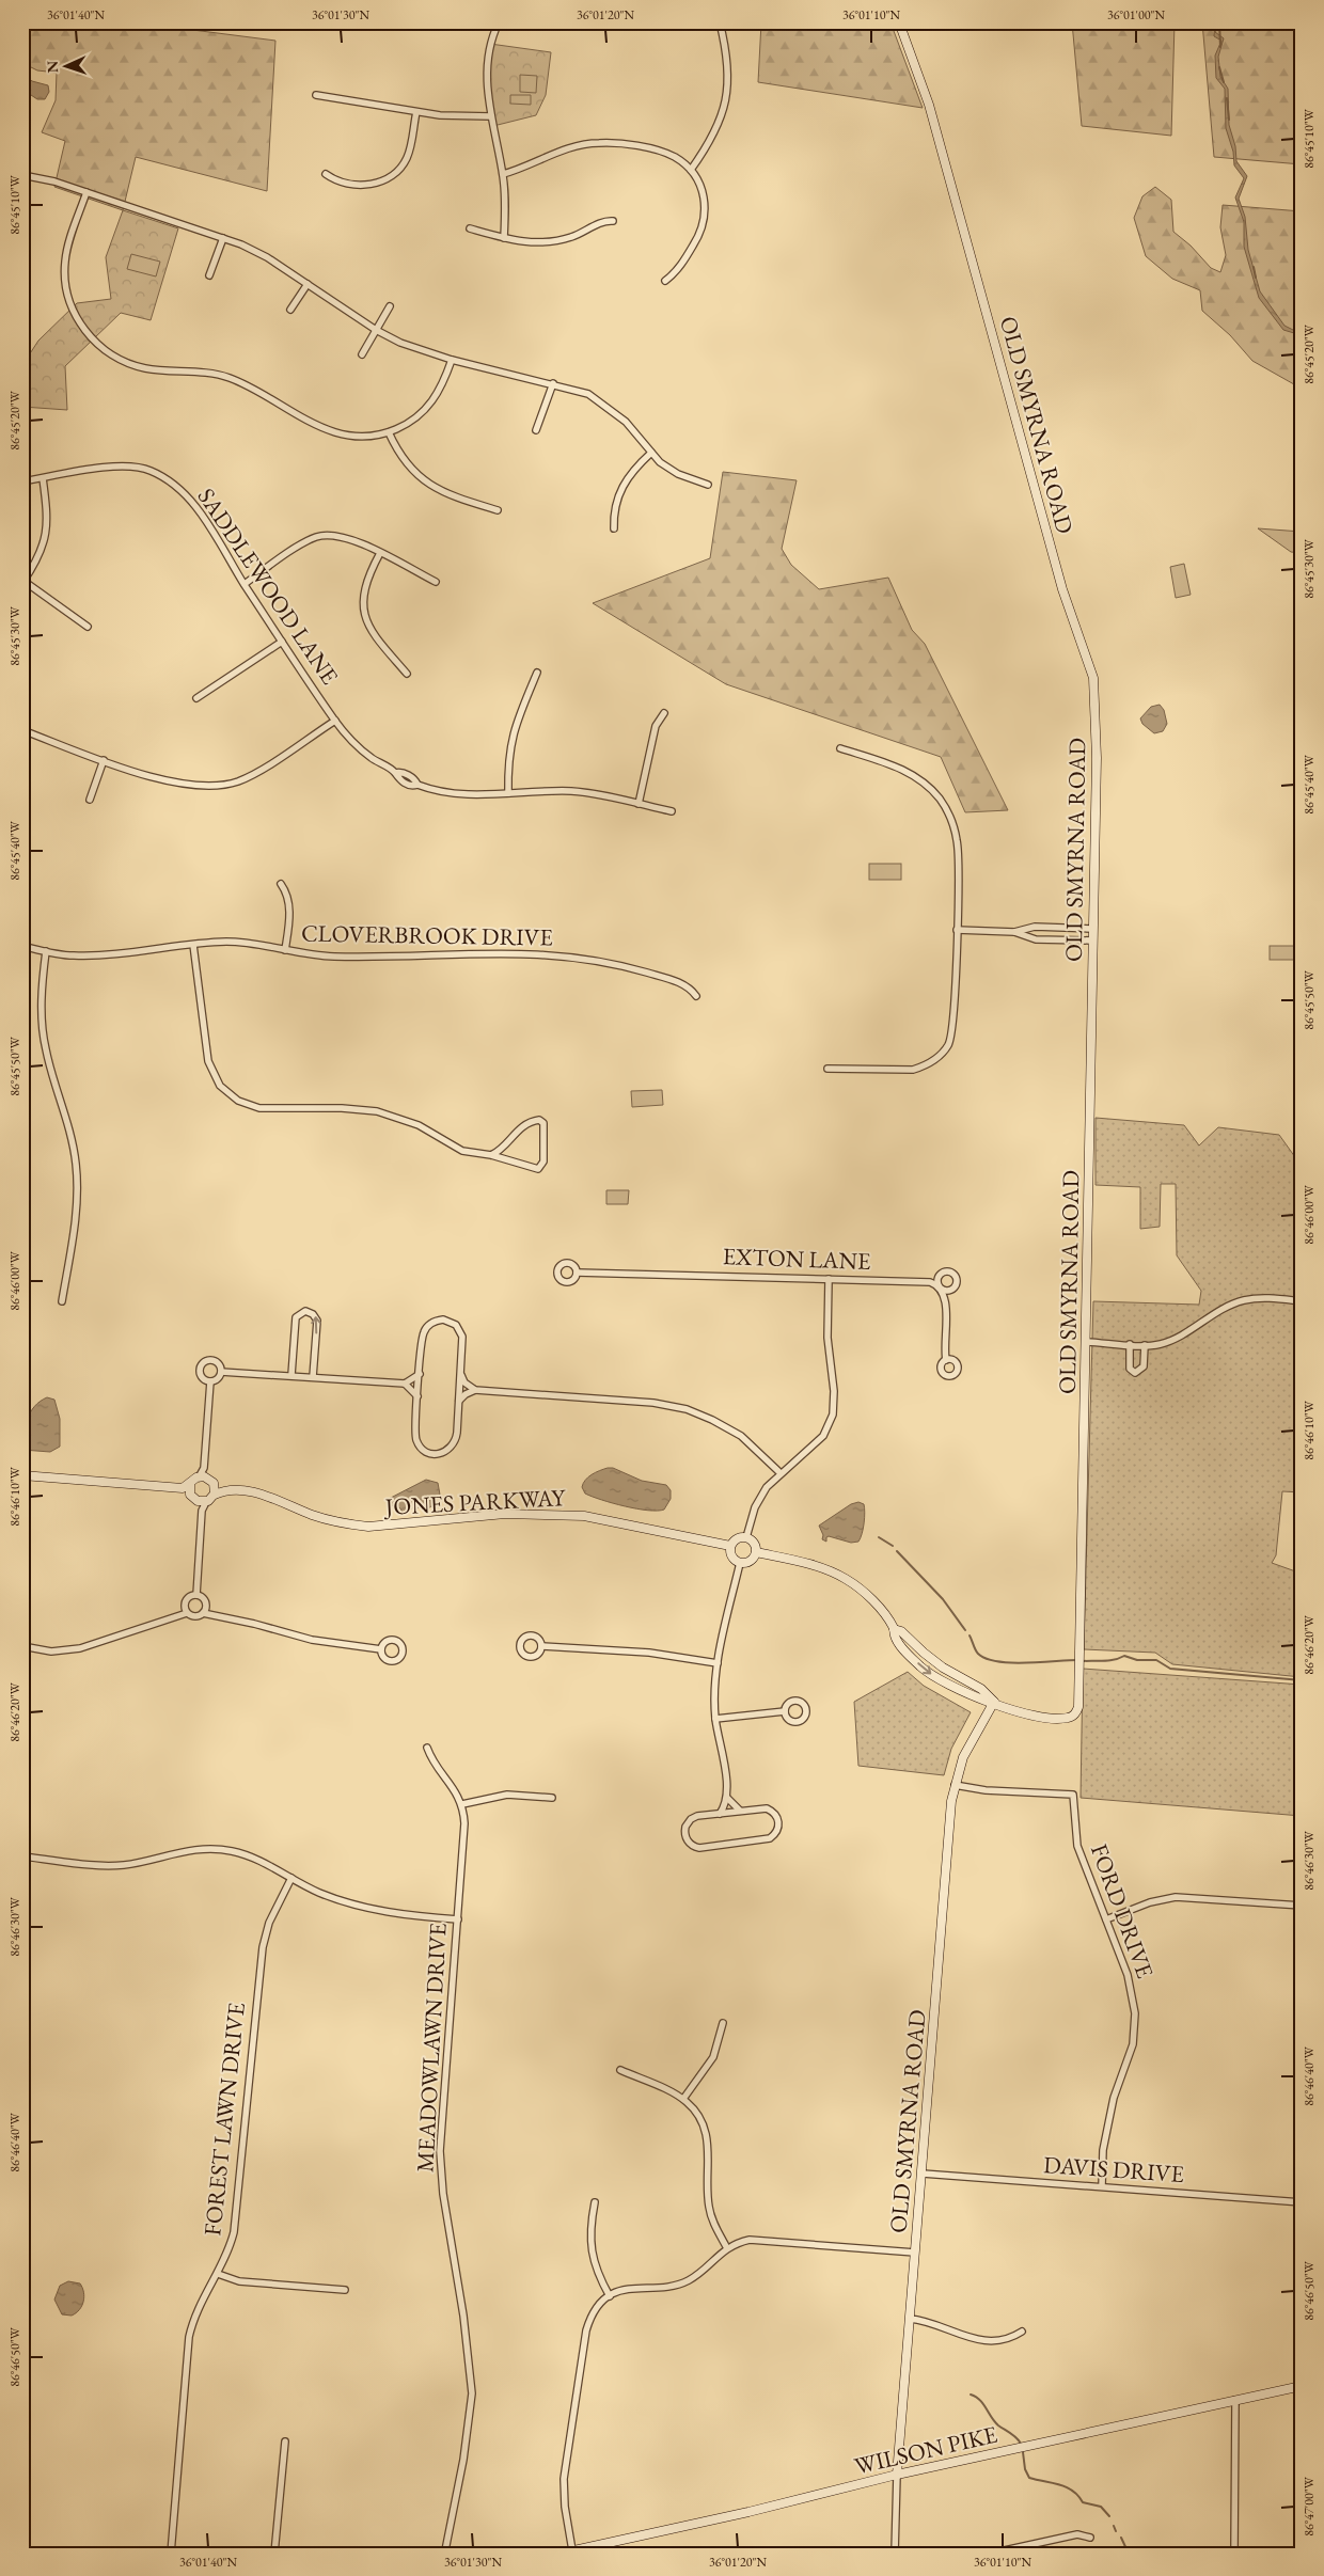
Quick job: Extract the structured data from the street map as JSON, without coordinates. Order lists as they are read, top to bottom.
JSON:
{
  "streets": {
    "street": [
      "OLD SMYRNA ROAD",
      "SADDLEWOOD LANE",
      "CLOVERBROOK DRIVE",
      "EXTON LANE",
      "JONES PARKWAY",
      "FORD DRIVE",
      "MEADOWLAWN DRIVE",
      "FOREST LAWN DRIVE",
      "DAVIS DRIVE",
      "WILSON PIKE"
    ]
  },
  "crossings": [
    ["OLD SMYRNA ROAD", "FORD DRIVE"],
    ["OLD SMYRNA ROAD", "DAVIS DRIVE"],
    ["OLD SMYRNA ROAD", "WILSON PIKE"],
    ["FORD DRIVE", "DAVIS DRIVE"]
  ],
  "north": "left",
  "coordinates": [
    "36°01'40\"N",
    "36°01'30\"N",
    "36°01'20\"N",
    "36°01'10\"N",
    "36°01'00\"N",
    "86°45'10\"W",
    "86°45'20\"W",
    "86°45'30\"W",
    "86°45'40\"W",
    "86°45'50\"W",
    "86°46'00\"W",
    "86°46'10\"W",
    "86°46'20\"W",
    "86°46'30\"W",
    "86°46'40\"W",
    "86°46'50\"W",
    "86°47'00\"W"
  ]
}
